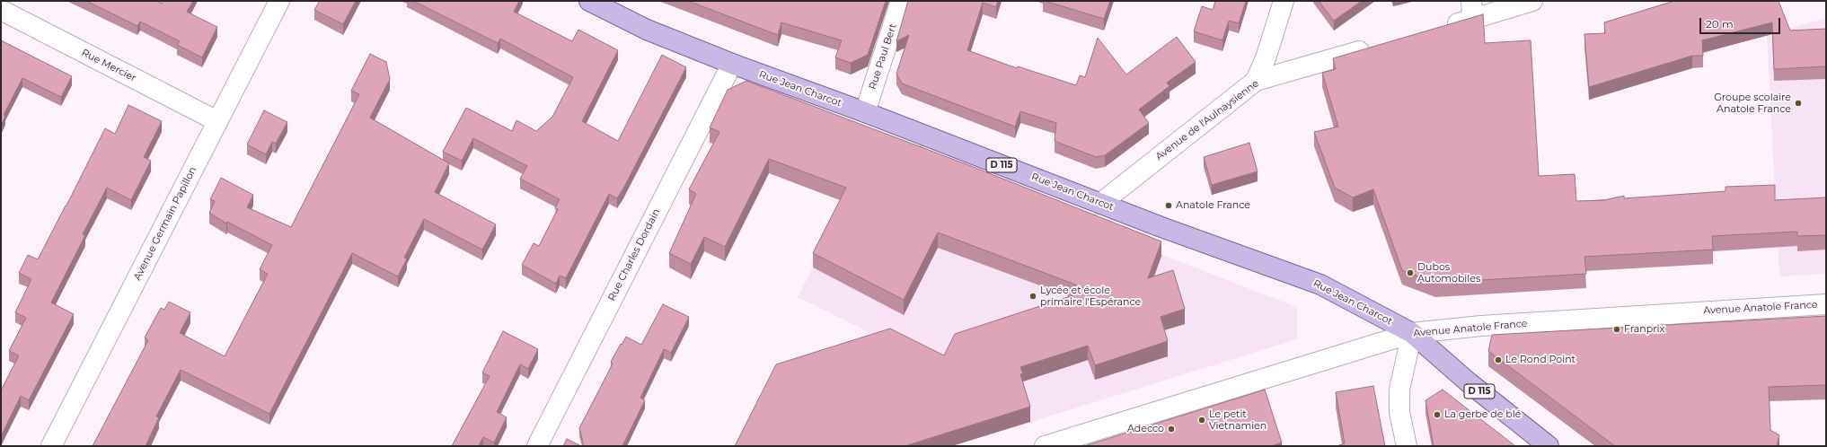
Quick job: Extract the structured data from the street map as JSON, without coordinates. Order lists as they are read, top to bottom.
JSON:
{
  "streets": {
    "main road": ["Rue Jean Charcot", "D 115"],
    "street": [
      "Rue Paul Bert",
      "Rue Mercier",
      "Avenue de l'Aulnaysienne",
      "Avenue Germain Papillon",
      "Rue Charles Dordain",
      "Avenue Anatole France"
    ]
  },
  "crossings": [
    ["Rue Paul Bert", "Rue Jean Charcot"],
    ["Rue Mercier", "Avenue Germain Papillon"],
    ["Rue Jean Charcot", "Avenue de l'Aulnaysienne"],
    ["Rue Jean Charcot", "D 115"],
    ["Rue Jean Charcot", "Rue Charles Dordain"],
    ["Rue Jean Charcot", "Avenue Anatole France"],
    ["D 115", "Avenue Anatole France"]
  ],
  "places": [
    "Groupe scolaire Anatole France",
    "Anatole France",
    "Dubos Automobiles",
    "Lycée et école primaire l'Espérance",
    "Franprix",
    "Le Rond Point",
    "La gerbe de blé",
    "Le petit Vietnamien",
    "Adecco"
  ],
  "scale_bar": "20 m"
}
